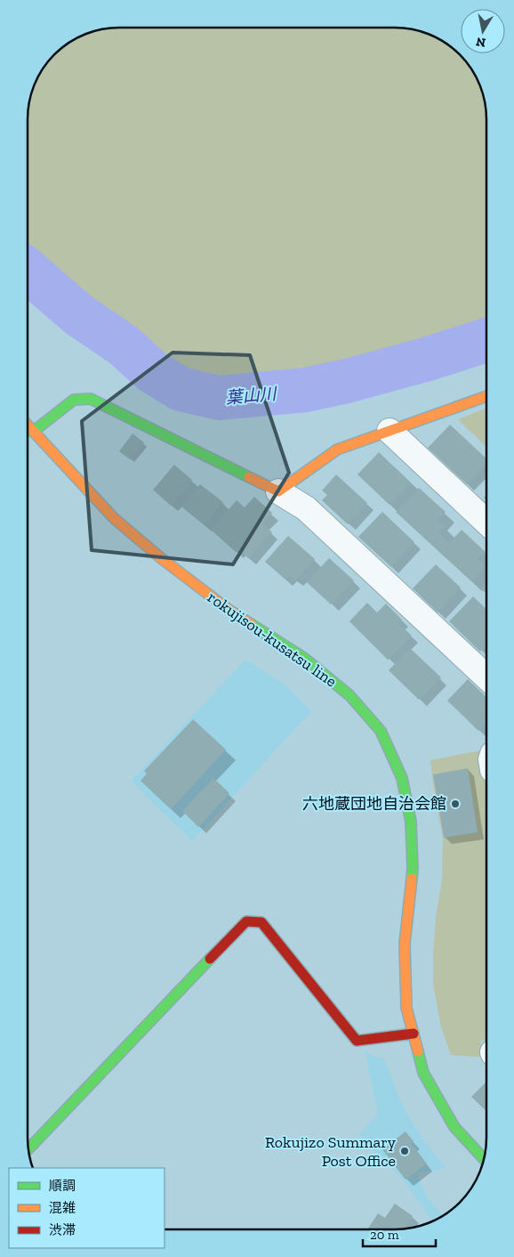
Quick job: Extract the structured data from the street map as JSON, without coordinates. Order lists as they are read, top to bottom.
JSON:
{
  "streets": {
    "street": ["rokujisou-kusatsu line"]
  },
  "water": ["葉山川"],
  "places": ["六地蔵団地自治会館", "Rokujizo Summary Post Office"],
  "legend": ["順調", "混雑", "渋滞"],
  "scale_bar": "20 m",
  "north": "bottom"
}
